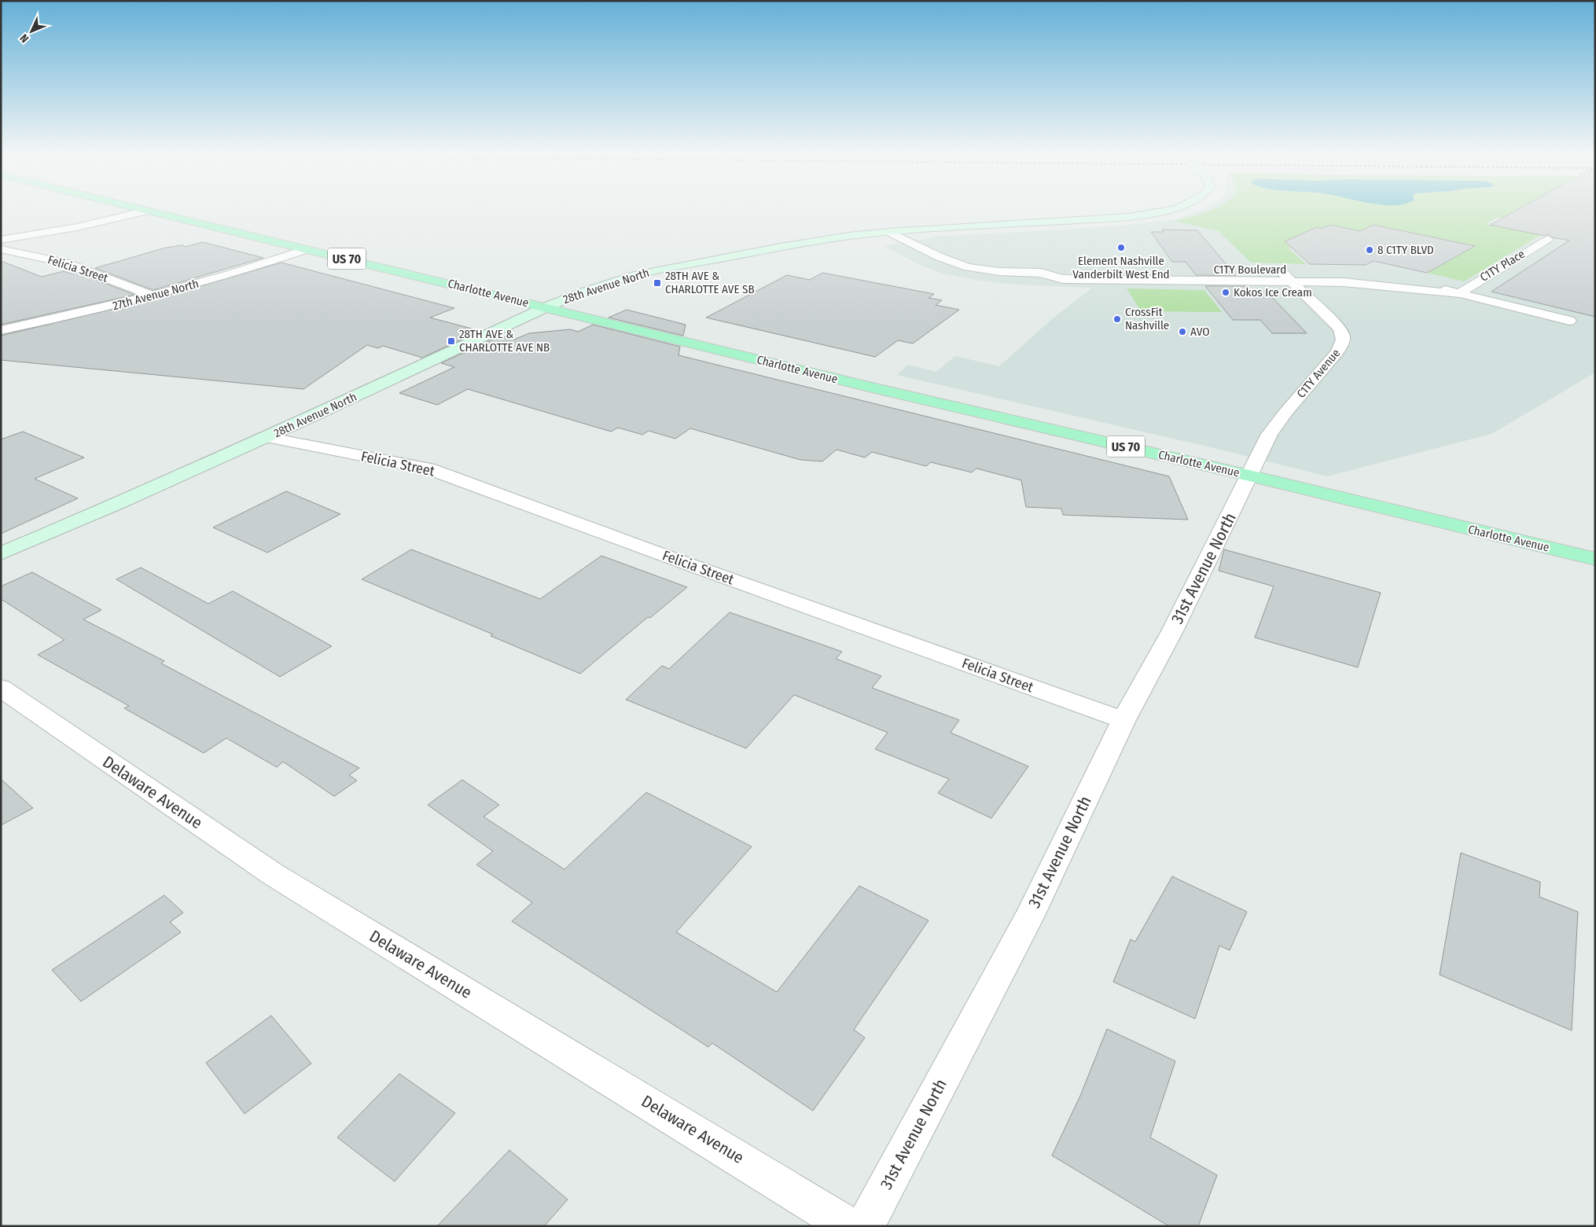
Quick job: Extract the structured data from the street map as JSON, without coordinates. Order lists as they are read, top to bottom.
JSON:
{
  "streets": {
    "main road": ["US 70", "28th Avenue North", "Charlotte Avenue"],
    "street": [
      "C1TY Place",
      "Felicia Street",
      "C1TY Boulevard",
      "27th Avenue North",
      "C1TY Avenue",
      "31st Avenue North",
      "Delaware Avenue"
    ]
  },
  "crossings": [
    ["C1TY Place", "C1TY Boulevard"],
    ["Felicia Street", "28th Avenue North"],
    ["Felicia Street", "27th Avenue North"],
    ["Felicia Street", "31st Avenue North"],
    ["C1TY Boulevard", "28th Avenue North"],
    ["C1TY Boulevard", "C1TY Avenue"],
    ["28th Avenue North", "Charlotte Avenue"],
    ["Charlotte Avenue", "27th Avenue North"],
    ["Charlotte Avenue", "C1TY Avenue"],
    ["Charlotte Avenue", "31st Avenue North"],
    ["C1TY Avenue", "31st Avenue North"]
  ],
  "places": {
    "other": [
      "Element Nashville Vanderbilt West End",
      "8 C1TY BLVD",
      "Kokos Ice Cream",
      "CrossFit Nashville",
      "AVO"
    ],
    "transit": ["28TH AVE & CHARLOTTE AVE SB", "28TH AVE & CHARLOTTE AVE NB"]
  },
  "north": "bottom left"
}
